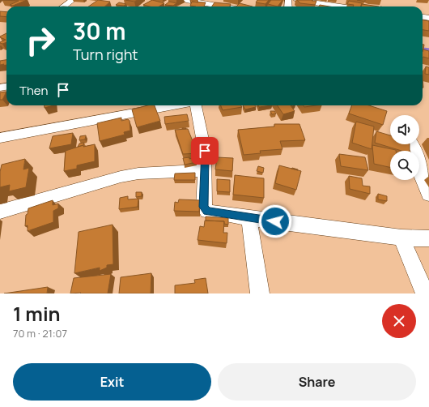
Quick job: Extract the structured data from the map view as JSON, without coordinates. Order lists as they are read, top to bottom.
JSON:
{
  "page": {
    "turn": ["30 m", "Turn right"],
    "then": "Then",
    "heading": ["1 min", "70 m · 21:07"],
    "buttons": ["Exit", "Share"]
  }
}
